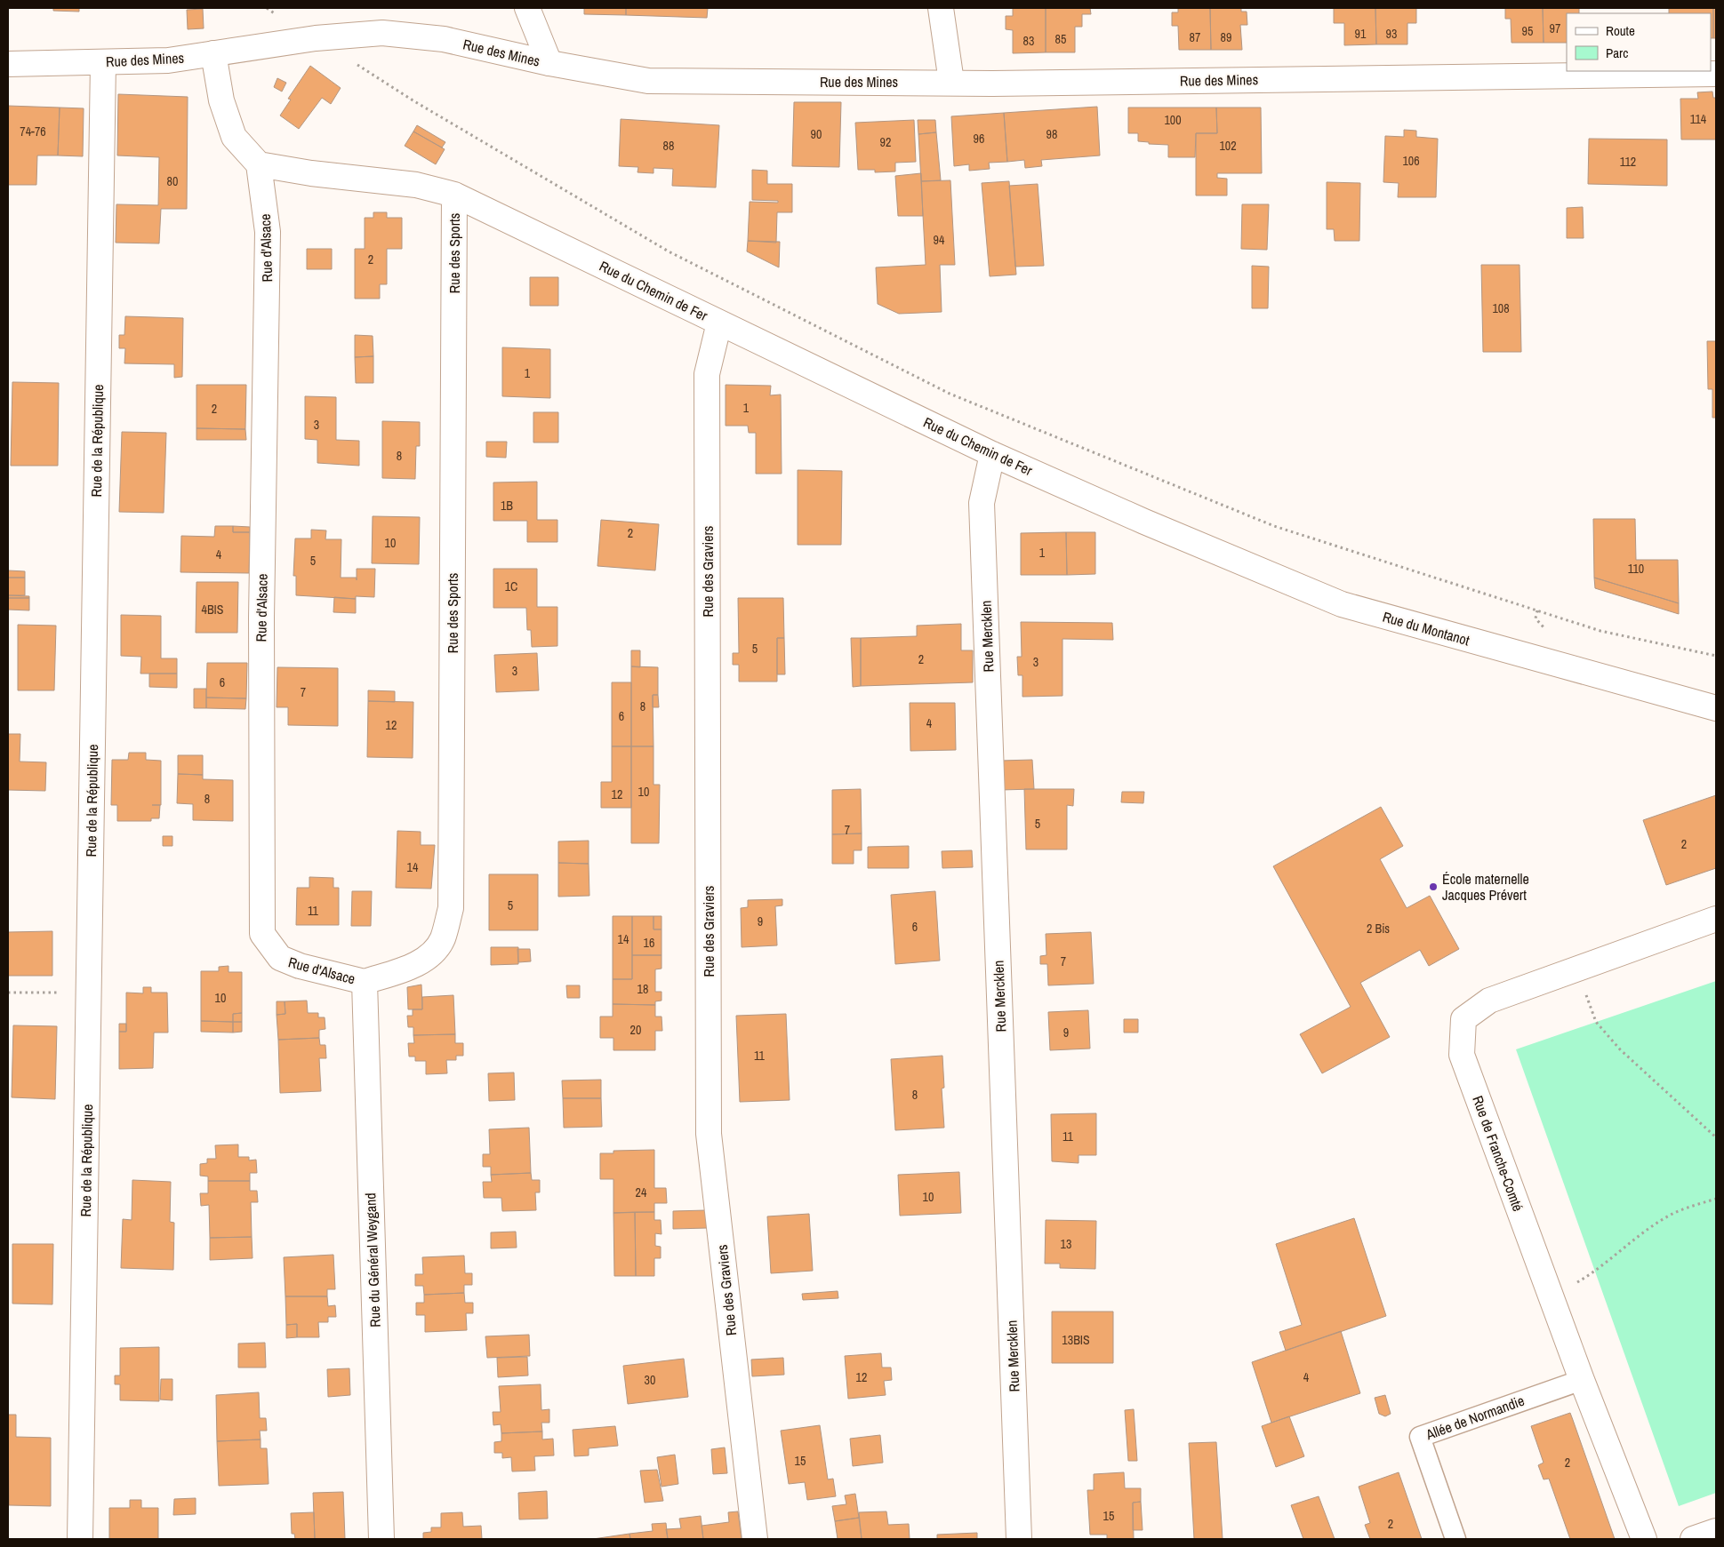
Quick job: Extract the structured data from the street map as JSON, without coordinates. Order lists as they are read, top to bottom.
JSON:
{
  "streets": {
    "street": [
      "Rue des Mines",
      "Rue d'Alsace",
      "Rue des Sports",
      "Rue du Chemin de Fer",
      "Rue de la République",
      "Rue des Graviers",
      "Rue du Montanot",
      "Rue Mercklen",
      "Rue de Franche-Comté",
      "Rue du Général Weygand"
    ],
    "lane": ["Allée de Normandie"]
  },
  "crossings": [
    ["Rue des Mines", "Rue de la République"],
    ["Rue d'Alsace", "Rue des Sports"],
    ["Rue d'Alsace", "Rue du Chemin de Fer"],
    ["Rue d'Alsace", "Rue du Général Weygand"],
    ["Rue des Sports", "Rue du Chemin de Fer"],
    ["Rue des Sports", "Rue du Général Weygand"],
    ["Rue du Chemin de Fer", "Rue des Graviers"],
    ["Rue du Chemin de Fer", "Rue du Montanot"],
    ["Rue du Chemin de Fer", "Rue Mercklen"],
    ["Rue de Franche-Comté", "Allée de Normandie"]
  ],
  "places": ["École maternelle Jacques Prévert"],
  "house_numbers": [
    "97",
    "95",
    "91",
    "93",
    "87",
    "89",
    "85",
    "83",
    "114",
    "100",
    "74-76",
    "90",
    "98",
    "96",
    "92",
    "88",
    "102",
    "106",
    "112",
    "80",
    "94",
    "2",
    "108",
    "1",
    "1",
    "2",
    "3",
    "8",
    "1B",
    "2",
    "10",
    "1",
    "4",
    "5",
    "110",
    "1C",
    "4BIS",
    "5",
    "2",
    "3",
    "3",
    "6",
    "7",
    "8",
    "6",
    "4",
    "12",
    "10",
    "12",
    "8",
    "5",
    "7",
    "2",
    "14",
    "5",
    "11",
    "9",
    "6",
    "2 Bis",
    "14",
    "16",
    "7",
    "18",
    "10",
    "20",
    "9",
    "11",
    "8",
    "11",
    "24",
    "10",
    "13",
    "13BIS",
    "12",
    "4",
    "30",
    "15",
    "2",
    "15",
    "2"
  ],
  "legend": ["Route", "Parc"]
}
